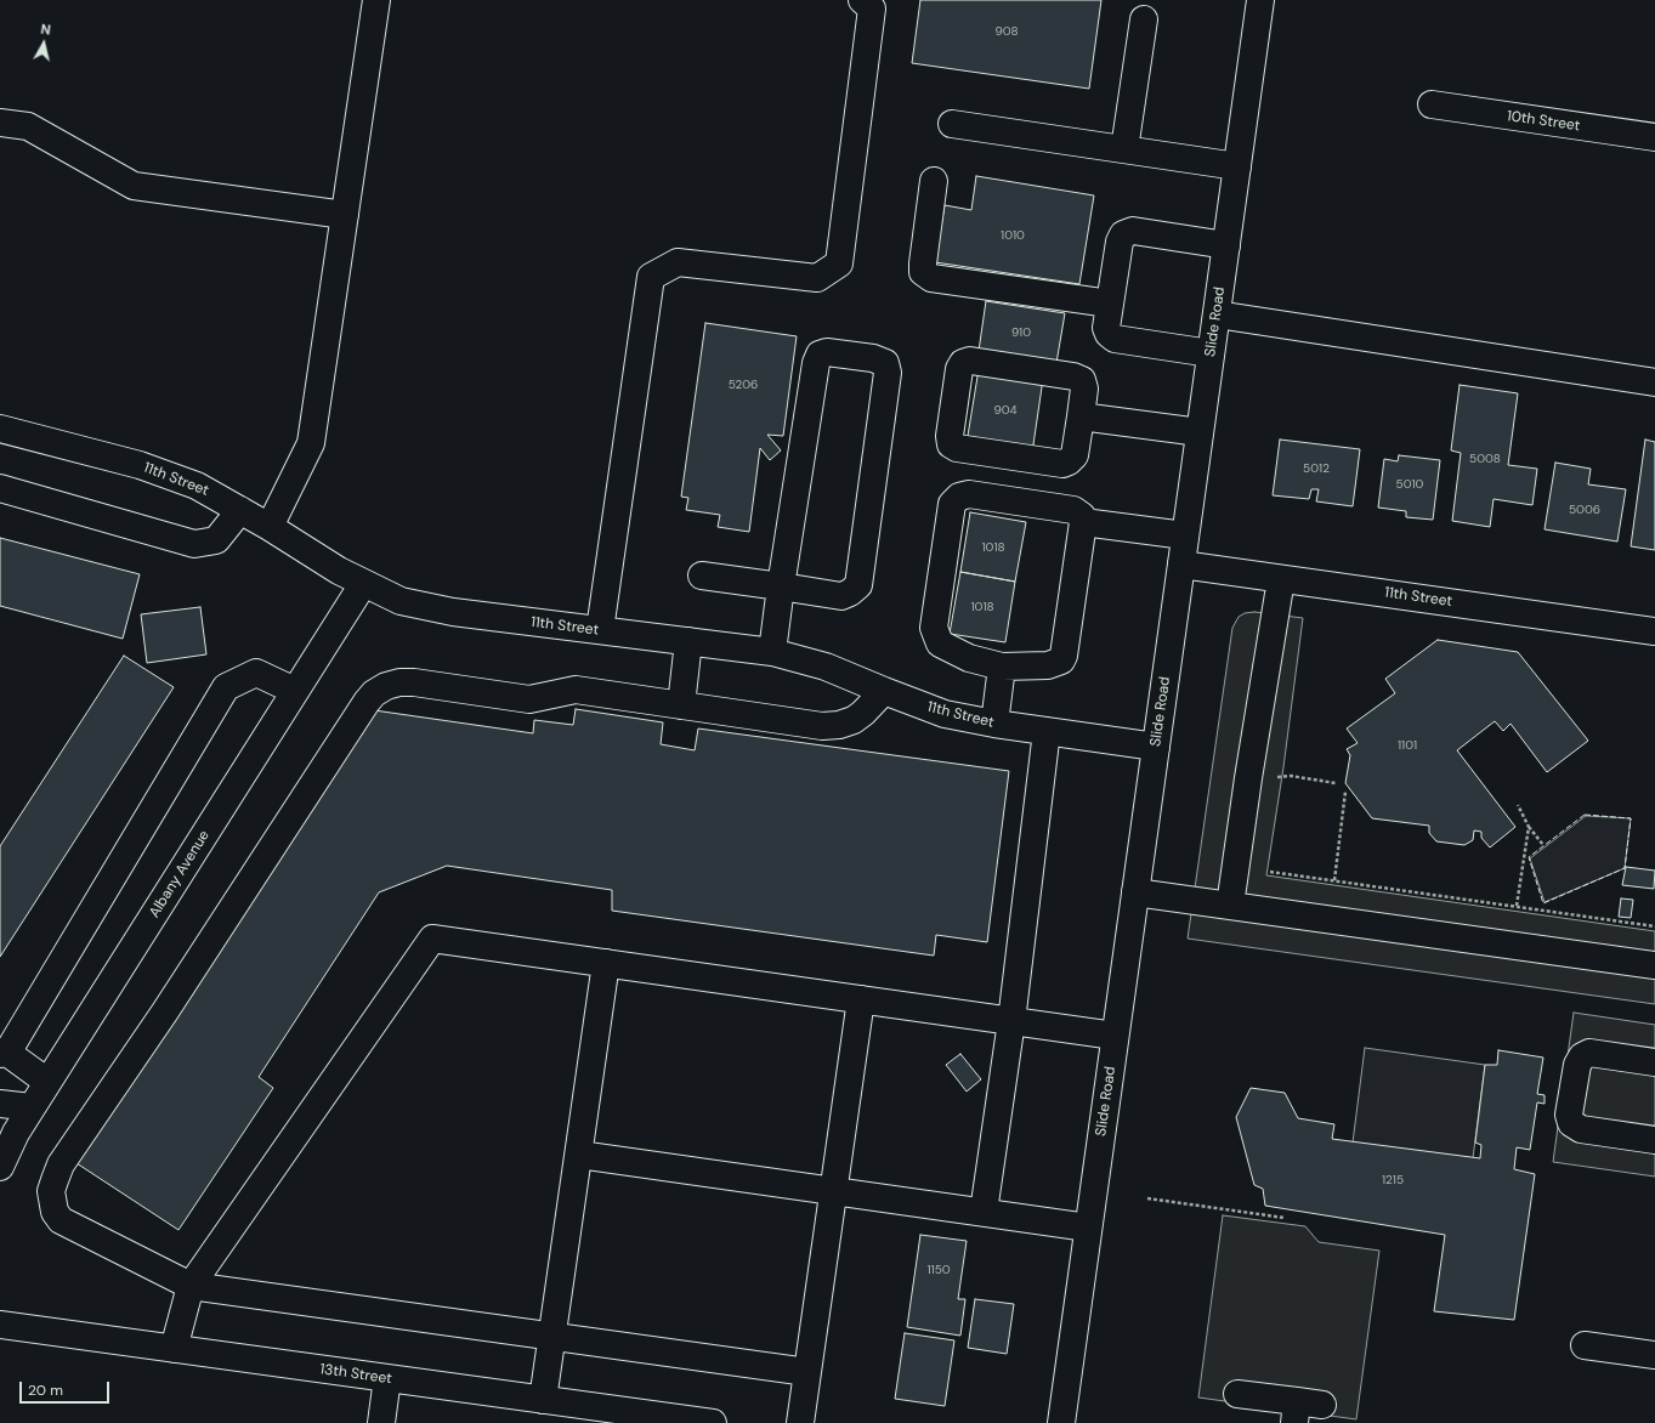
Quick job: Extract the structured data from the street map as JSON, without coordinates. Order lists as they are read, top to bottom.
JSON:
{
  "streets": {
    "street": [
      "10th Street",
      "Slide Road",
      "11th Street",
      "Albany Avenue",
      "13th Street"
    ]
  },
  "crossings": [
    ["Slide Road", "11th Street"],
    ["11th Street", "Albany Avenue"]
  ],
  "house_numbers": [
    "908",
    "1010",
    "910",
    "5206",
    "904",
    "5008",
    "5012",
    "5010",
    "5006",
    "1018",
    "1018",
    "1101",
    "1215",
    "1150"
  ],
  "scale_bar": "20 m",
  "north": "top"
}
